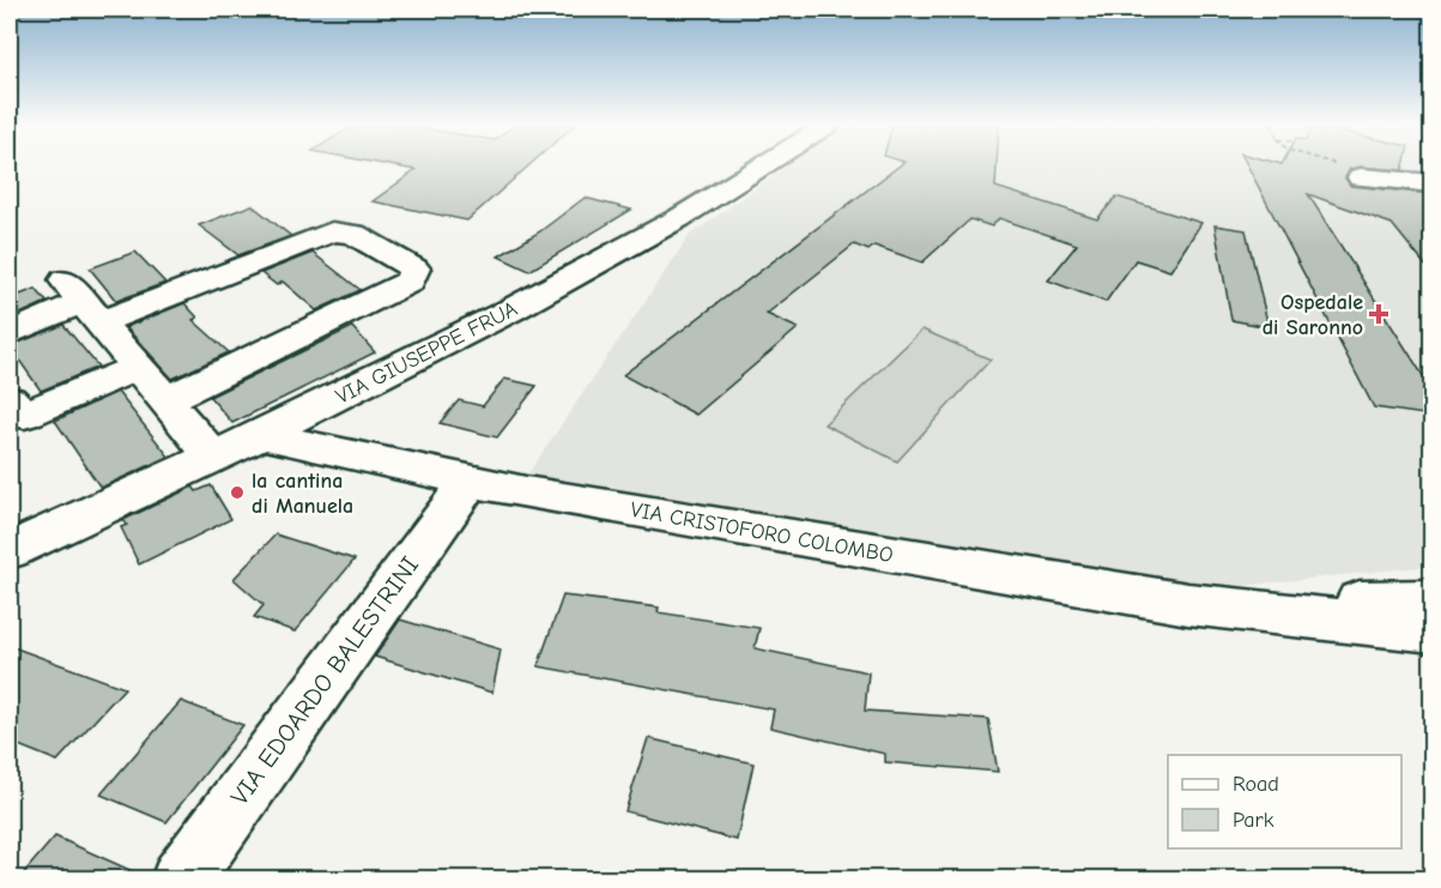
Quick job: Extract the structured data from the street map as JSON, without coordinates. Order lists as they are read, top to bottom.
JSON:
{
  "streets": {
    "street": ["VIA GIUSEPPE FRUA", "VIA CRISTOFORO COLOMBO", "VIA EDOARDO BALESTRINI"]
  },
  "crossings": [
    ["VIA GIUSEPPE FRUA", "VIA CRISTOFORO COLOMBO"],
    ["VIA CRISTOFORO COLOMBO", "VIA EDOARDO BALESTRINI"]
  ],
  "places": {
    "health": ["Ospedale di Saronno"],
    "other": ["la cantina di Manuela"]
  },
  "legend": ["Road", "Park"]
}
